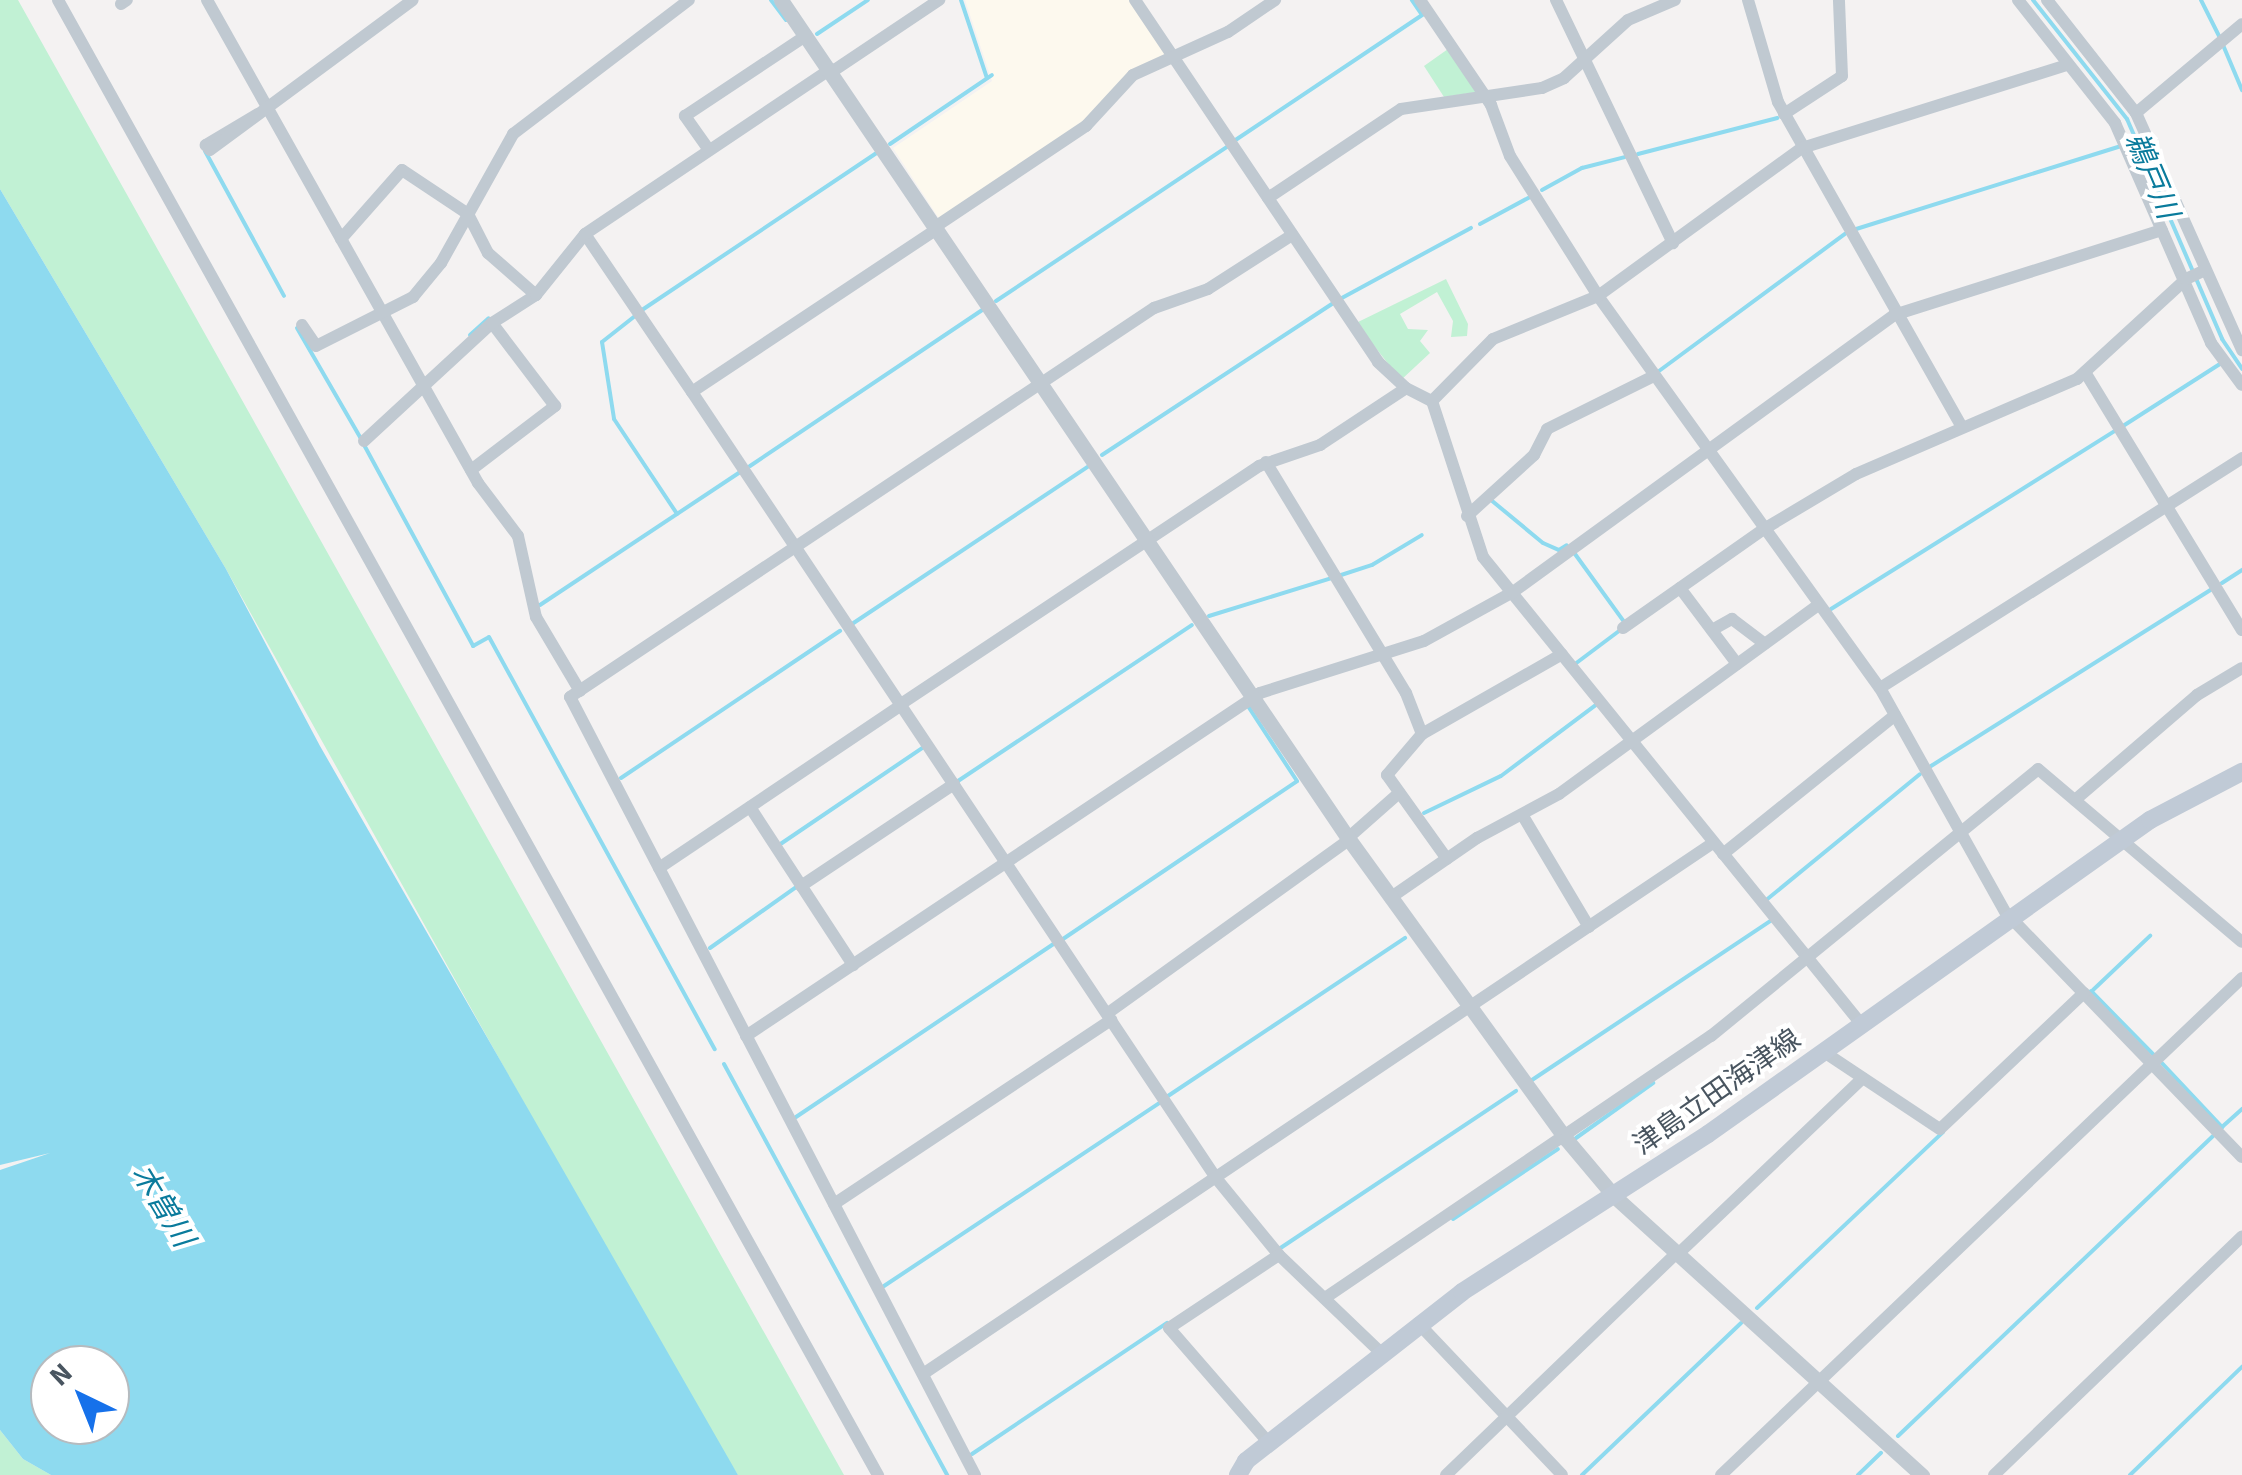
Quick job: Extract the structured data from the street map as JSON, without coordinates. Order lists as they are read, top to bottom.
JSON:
{
  "streets": {
    "main road": ["津島立田海津線"]
  },
  "water": ["鵜戸川", "木曽川"],
  "north": "top left"
}
